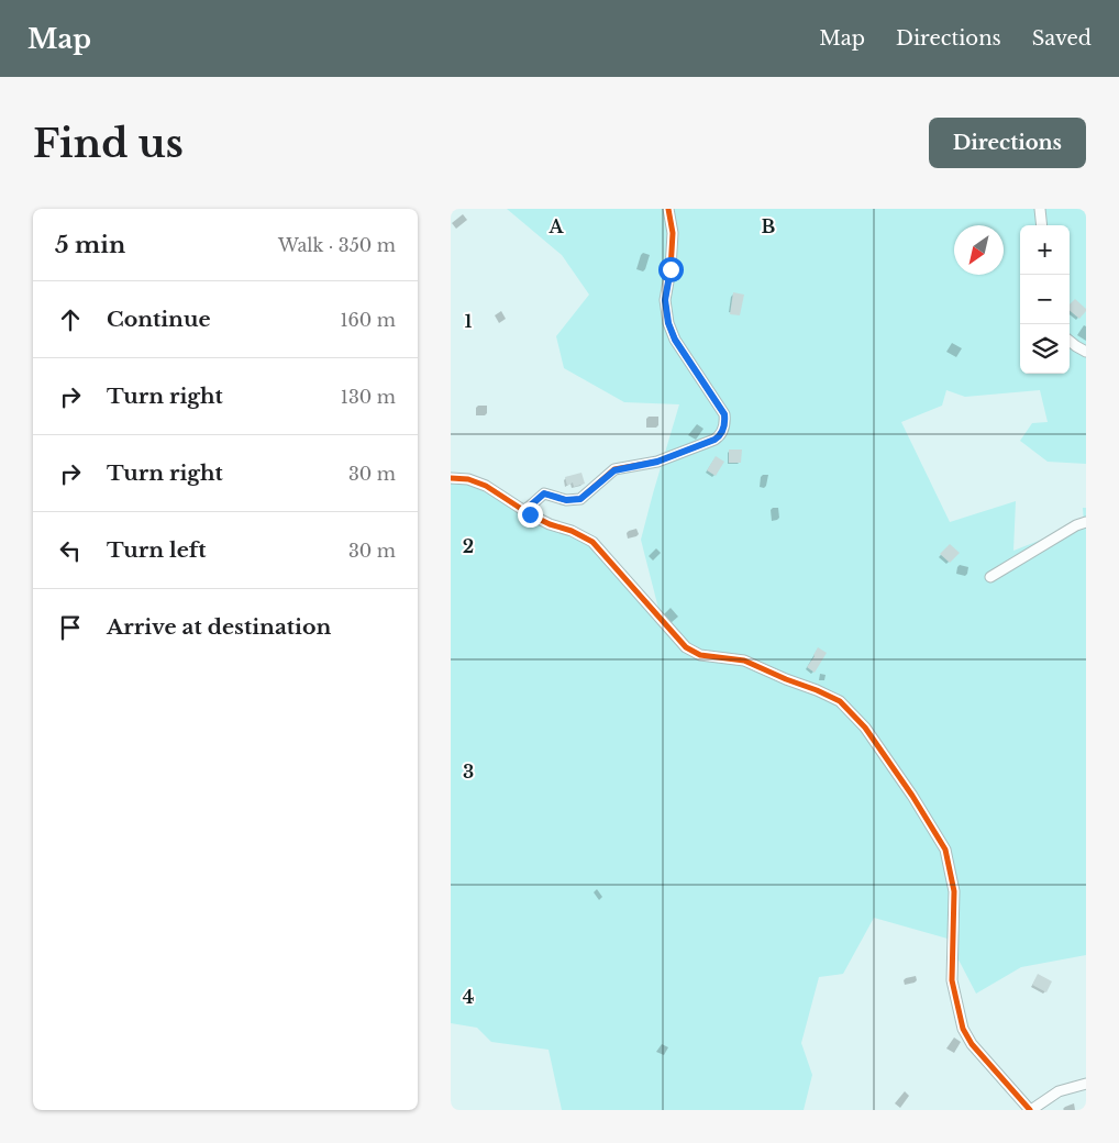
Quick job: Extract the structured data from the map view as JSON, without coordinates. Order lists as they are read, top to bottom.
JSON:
{
  "north": "bottom left",
  "page": {
    "header": "Map",
    "nav": ["Map", "Directions", "Saved"],
    "buttons": "Directions",
    "title": "Find us",
    "heading": ["5 min", "Walk · 350 m"],
    "map_buttons": ["+", "−"],
    "list": [
      ["Continue", "160 m"],
      ["Turn right", "130 m"],
      ["Turn right", "30 m"],
      ["Turn left", "30 m"],
      "Arrive at destination"
    ]
  },
  "grid": {
    "columns": ["A", "B"],
    "rows": [
      "1",
      "2",
      "3",
      "4"
    ]
  }
}
